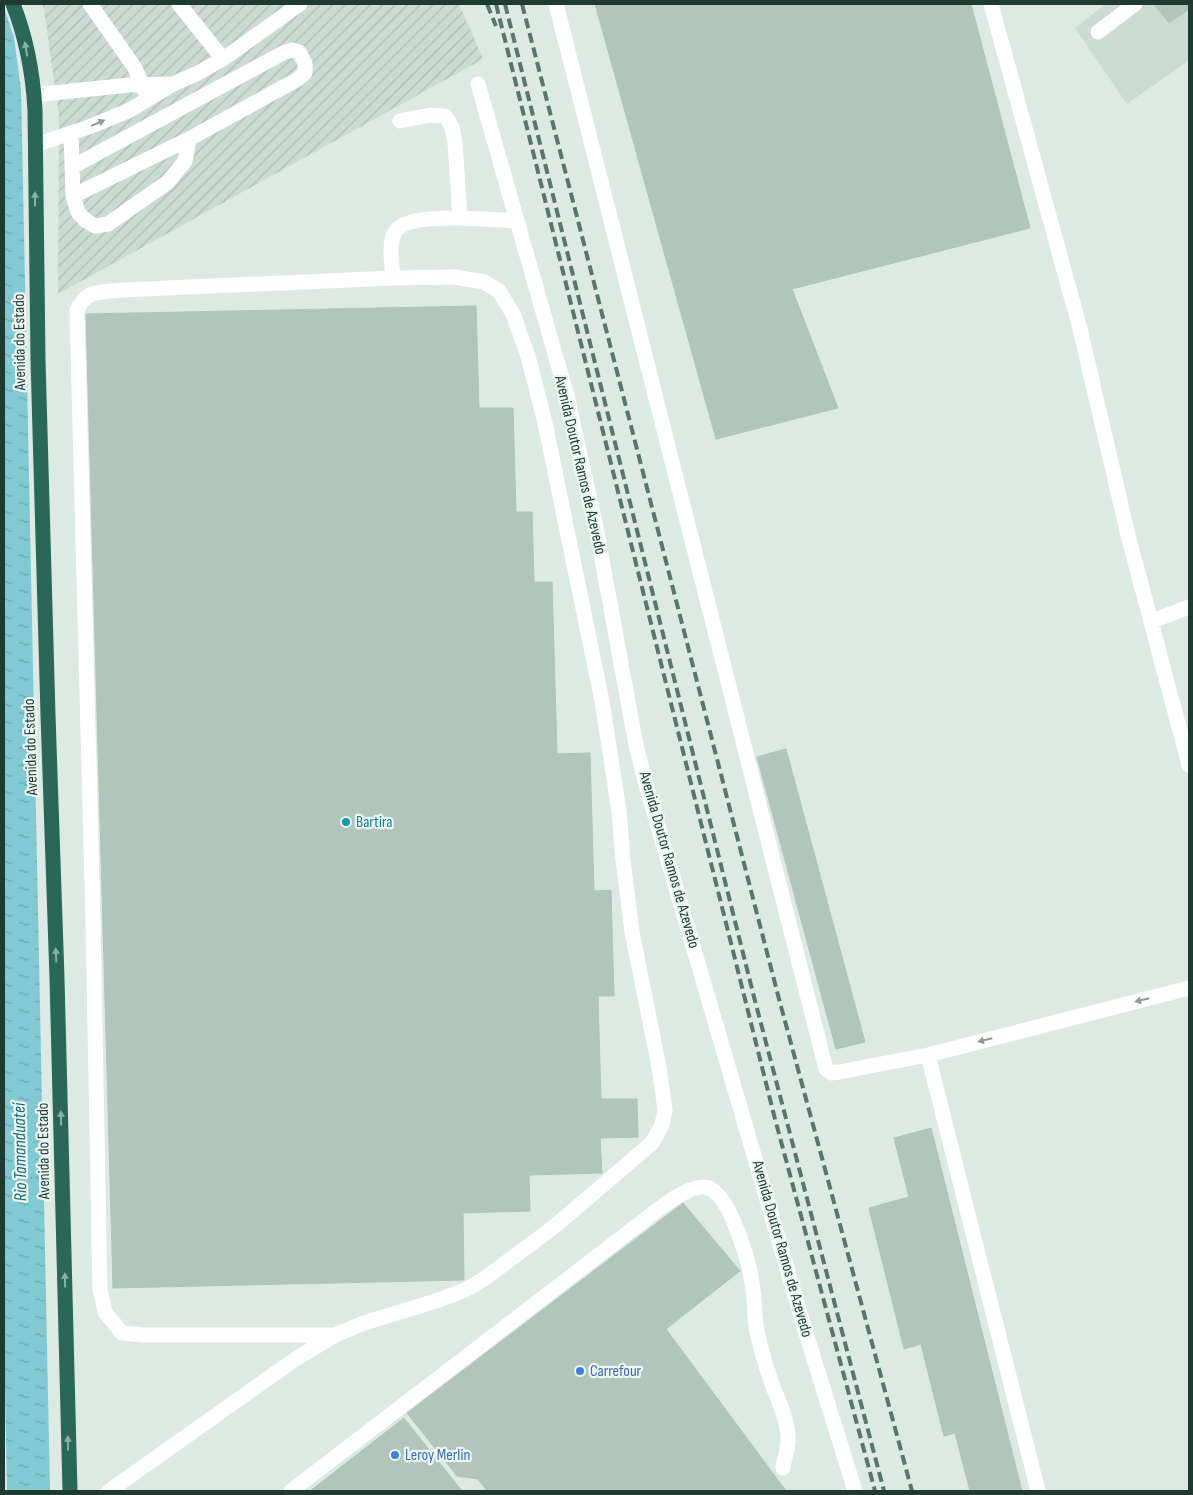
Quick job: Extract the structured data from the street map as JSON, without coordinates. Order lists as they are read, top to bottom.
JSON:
{
  "streets": {
    "highway": ["Avenida do Estado"],
    "street": ["Avenida Doutor Ramos de Azevedo"]
  },
  "one_way": ["Avenida do Estado"],
  "water": ["Rio Tamanduateí"],
  "places": ["Bartira", "Carrefour", "Leroy Merlin"]
}
